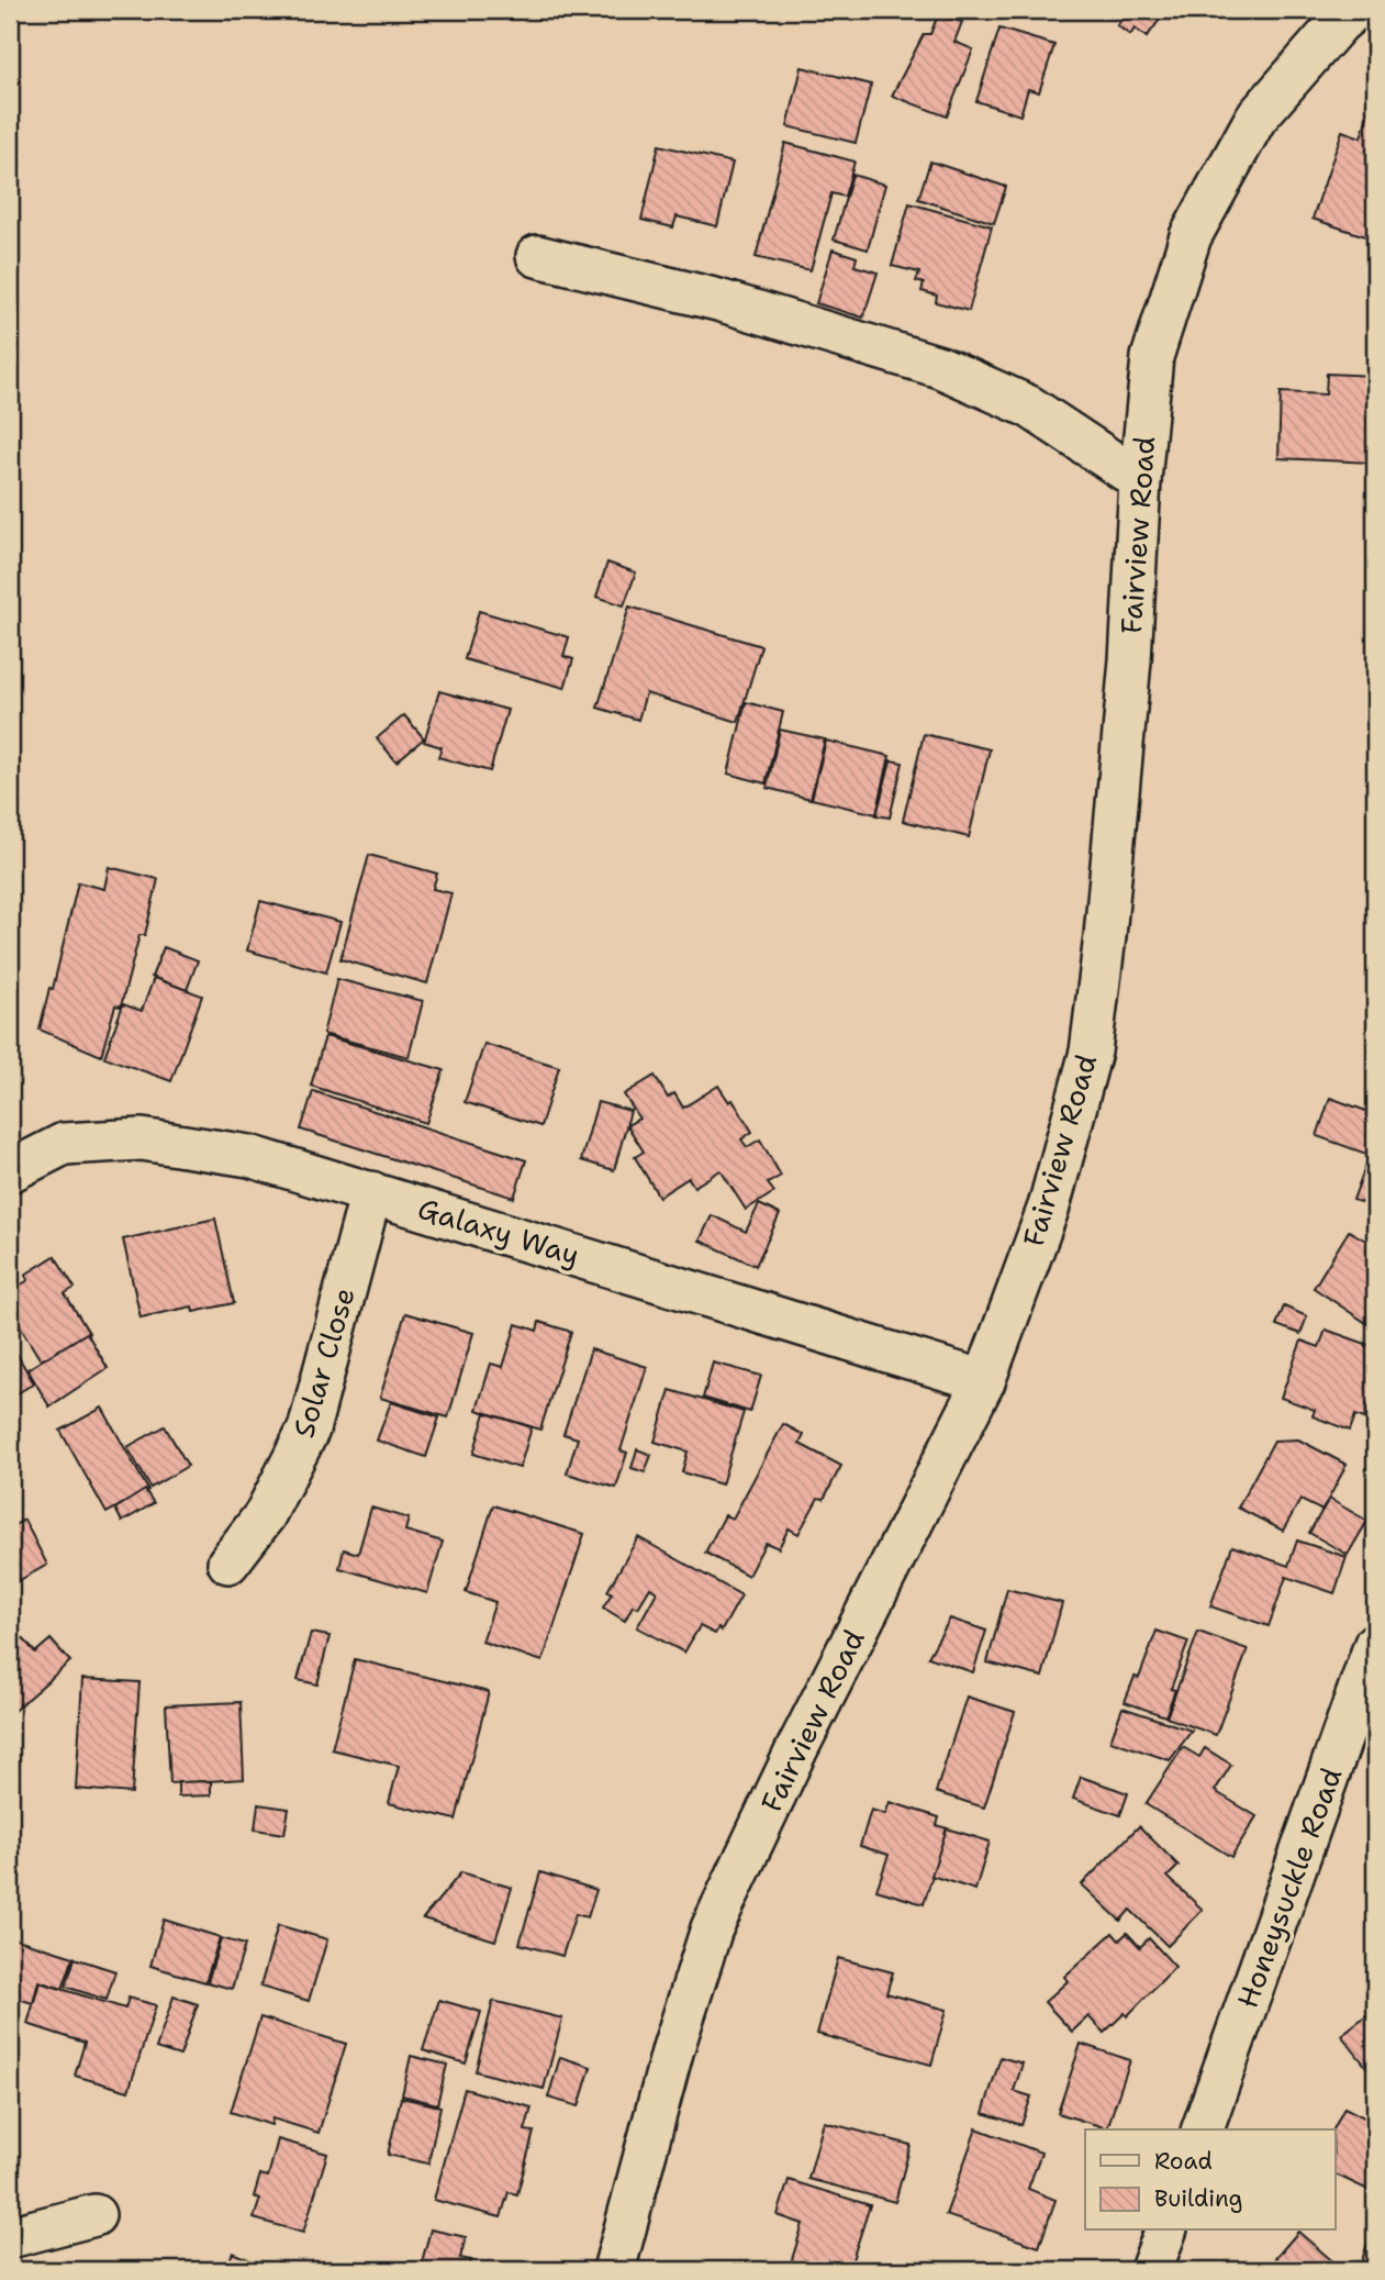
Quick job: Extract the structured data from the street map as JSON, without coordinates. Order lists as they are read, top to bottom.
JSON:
{
  "streets": {
    "street": [
      "Fairview Road",
      "Galaxy Way",
      "Solar Close",
      "Honeysuckle Road"
    ]
  },
  "crossings": [
    ["Fairview Road", "Galaxy Way"],
    ["Galaxy Way", "Solar Close"]
  ],
  "legend": ["Road", "Building"]
}
